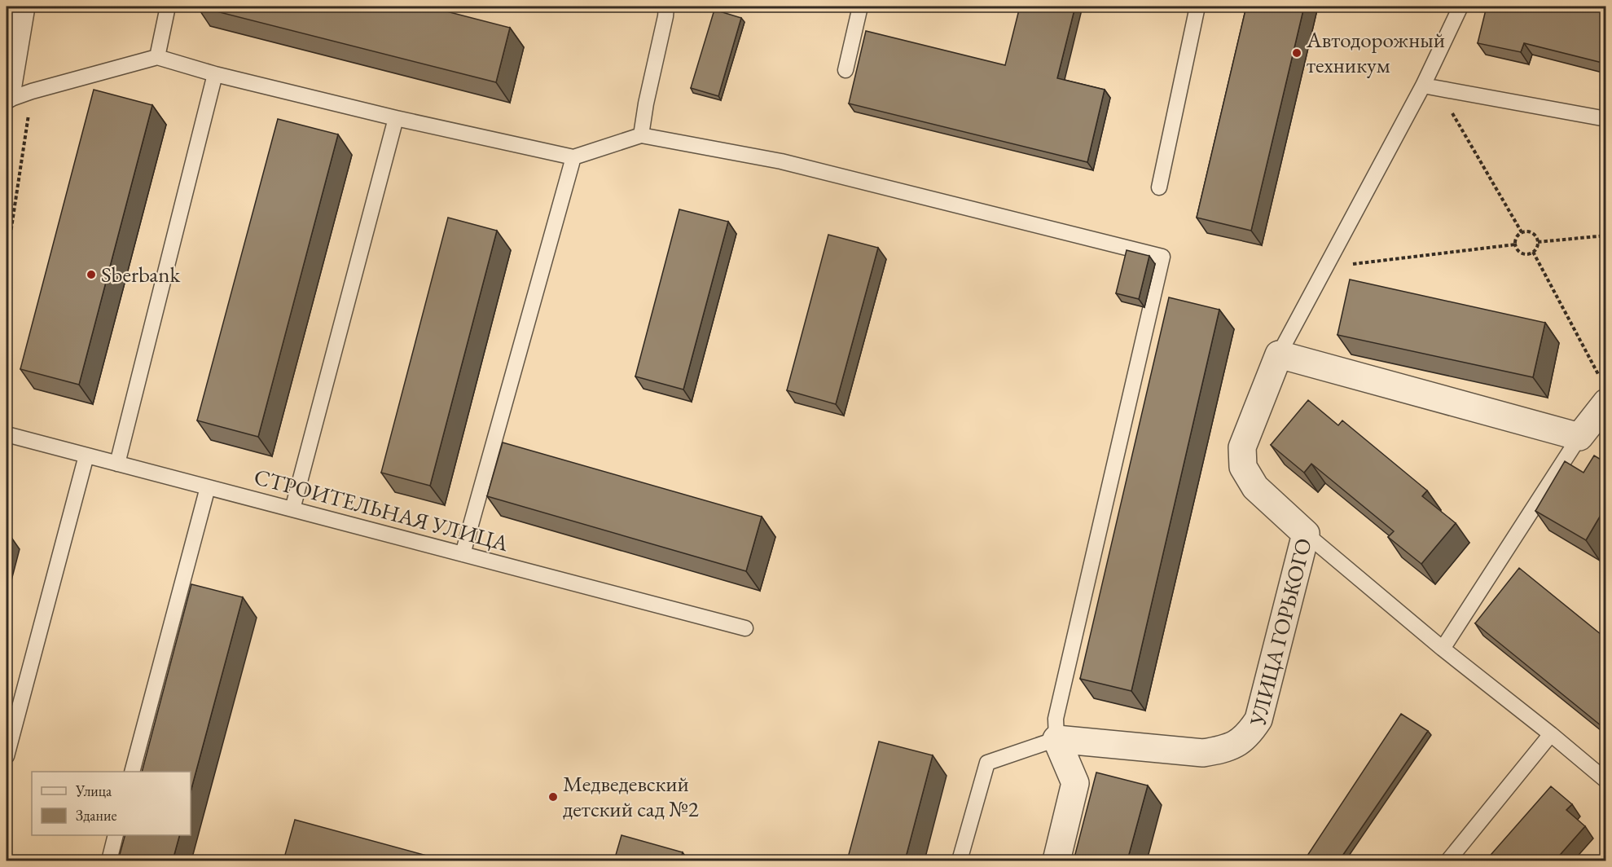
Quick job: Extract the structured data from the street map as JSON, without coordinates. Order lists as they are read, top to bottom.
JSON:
{
  "streets": {
    "street": ["УЛИЦА ГОРЬКОГО"],
    "lane": ["СТРОИТЕЛЬНАЯ УЛИЦА"]
  },
  "places": ["Автодорожный техникум", "Sberbank", "Медведевский детский сад №2"],
  "legend": ["Улица", "Здание"]
}
